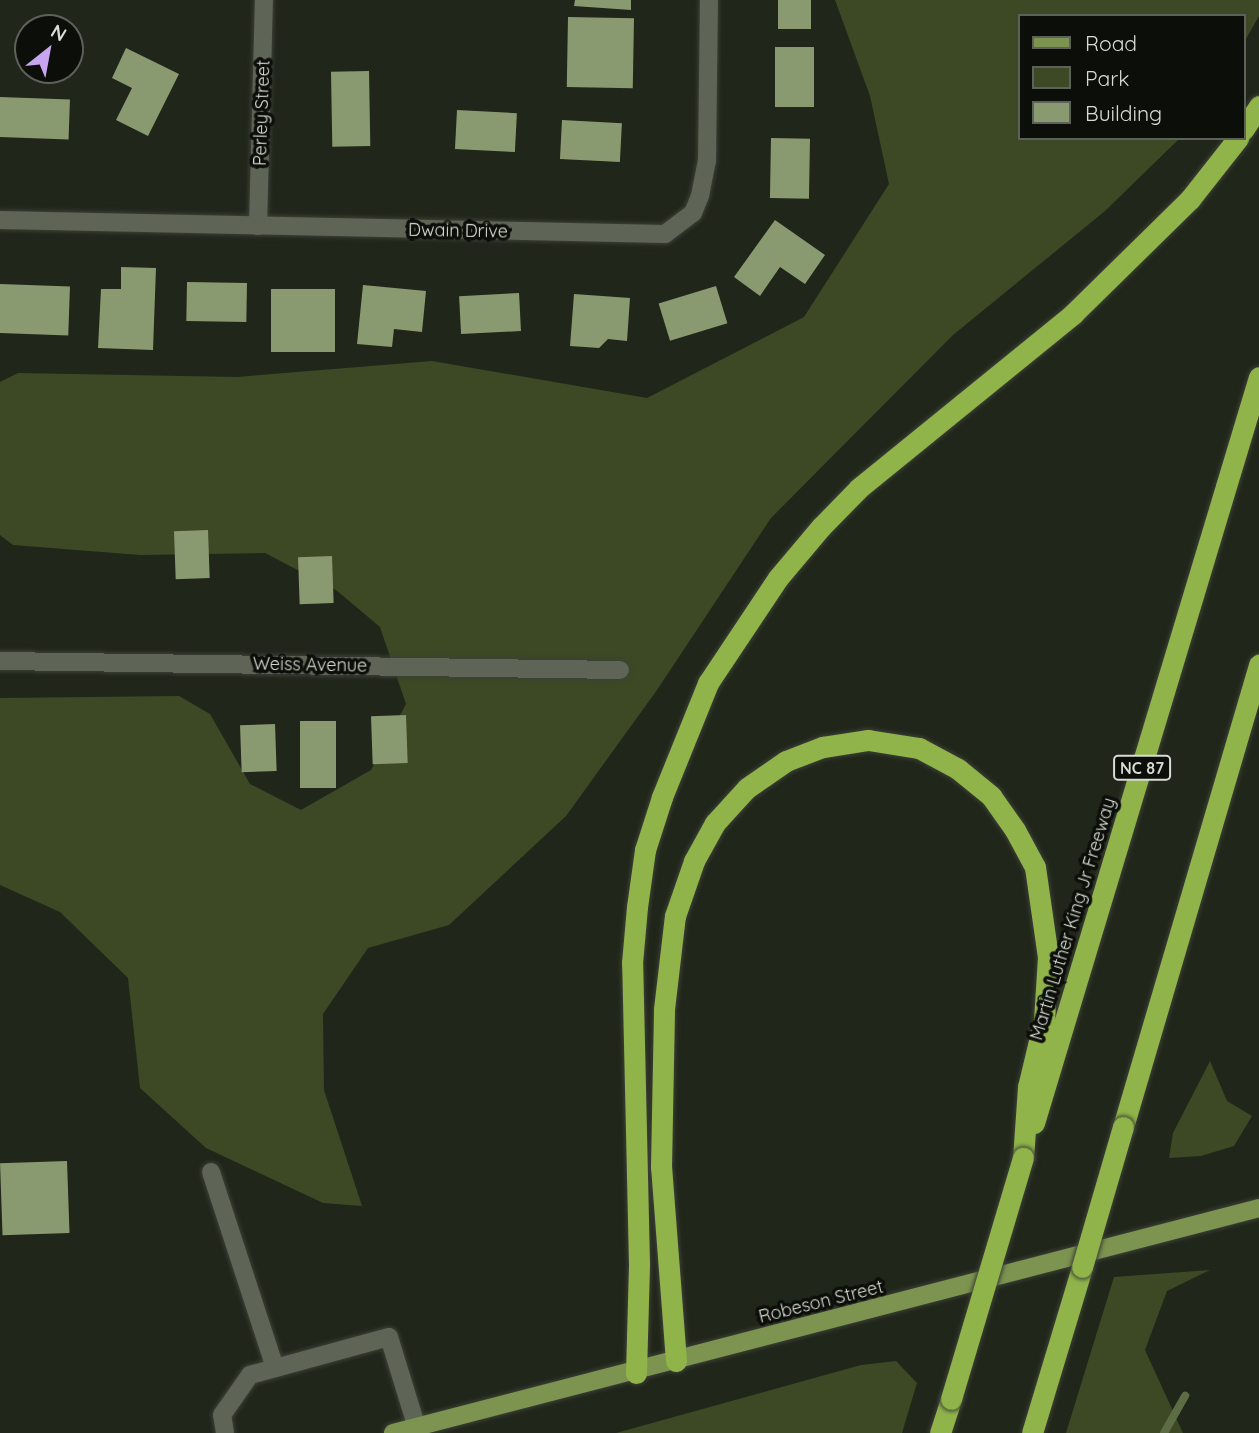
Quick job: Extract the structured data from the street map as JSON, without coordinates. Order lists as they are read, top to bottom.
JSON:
{
  "streets": {
    "highway": ["NC 87", "Martin Luther King Jr Freeway"],
    "main road": ["Robeson Street"],
    "street": ["Perley Street", "Dwain Drive", "Weiss Avenue"]
  },
  "crossings": [
    ["Perley Street", "Dwain Drive"]
  ],
  "legend": ["Road", "Park", "Building"],
  "north": "top right"
}
